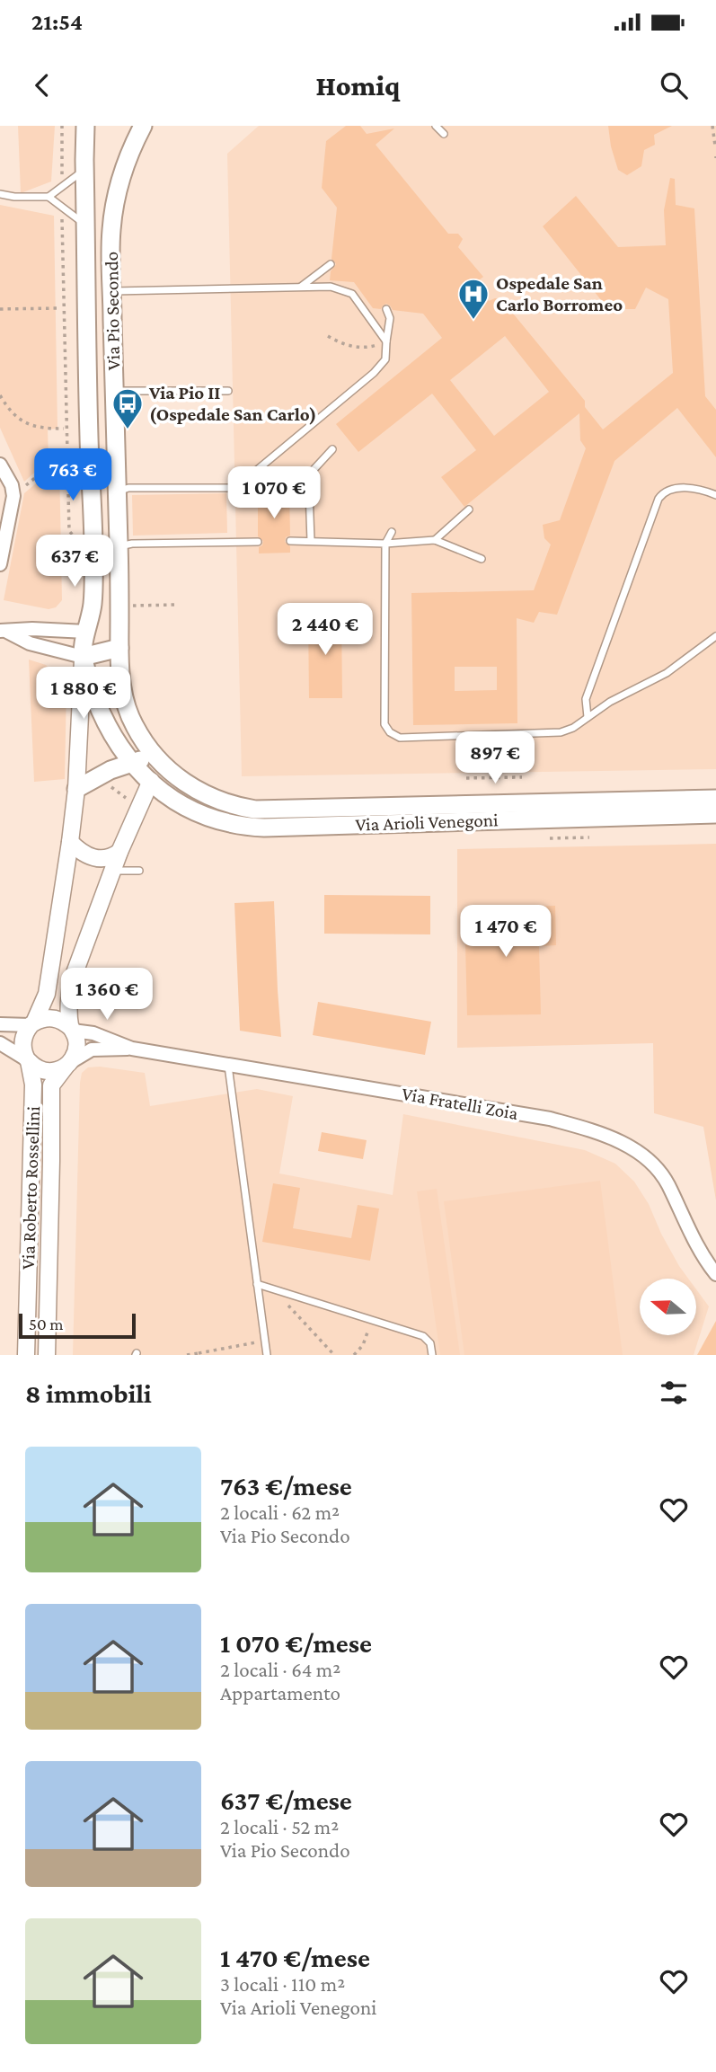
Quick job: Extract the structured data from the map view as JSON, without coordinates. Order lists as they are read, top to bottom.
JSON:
{
  "streets": {
    "main road": ["Via Pio Secondo", "Via Arioli Venegoni"],
    "street": ["Via Fratelli Zoia", "Via Roberto Rossellini"]
  },
  "crossings": [
    ["Via Pio Secondo", "Via Arioli Venegoni"],
    ["Via Pio Secondo", "Via Roberto Rossellini"],
    ["Via Arioli Venegoni", "Via Roberto Rossellini"],
    ["Via Fratelli Zoia", "Via Roberto Rossellini"]
  ],
  "places": {
    "hospital": ["Ospedale San Carlo Borromeo"],
    "bus stop": ["Via Pio II (Ospedale San Carlo)"]
  },
  "scale_bar": "50 m",
  "north": "left",
  "page": {
    "status": "21:54",
    "header": "Homiq",
    "price": [
      "763 €",
      "1 070 €",
      "637 €",
      "2 440 €",
      "1 880 €",
      "897 €",
      "1 470 €",
      "1 360 €"
    ],
    "scale": "50 m",
    "heading": "8 immobili",
    "list": [
      {
        "name": "763 €/mese",
        "note": "2 locali · 62 m² · Via Pio Secondo"
      },
      {
        "name": "1 070 €/mese",
        "note": "2 locali · 64 m² · Appartamento"
      },
      {
        "name": "637 €/mese",
        "note": "2 locali · 52 m² · Via Pio Secondo"
      },
      {
        "name": "1 470 €/mese",
        "note": "3 locali · 110 m² · Via Arioli Venegoni"
      }
    ]
  }
}
